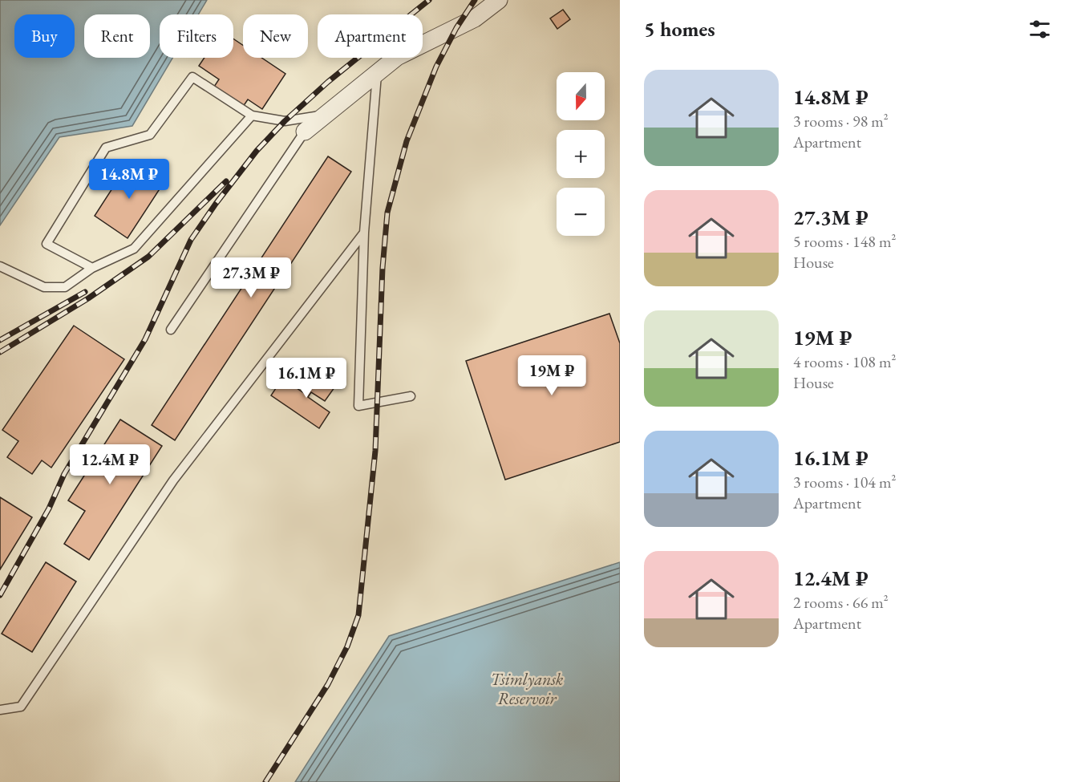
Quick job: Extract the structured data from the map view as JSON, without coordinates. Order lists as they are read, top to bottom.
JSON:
{
  "water": ["Tsimlyansk Reservoir"],
  "north": "bottom",
  "page": {
    "heading": "5 homes",
    "chip": [
      "Buy",
      "Rent",
      "Filters",
      "New",
      "Apartment"
    ],
    "list": [
      {
        "name": "14.8M ₽",
        "note": "3 rooms · 98 m² · Apartment"
      },
      {
        "name": "27.3M ₽",
        "note": "5 rooms · 148 m² · House"
      },
      {
        "name": "19M ₽",
        "note": "4 rooms · 108 m² · House"
      },
      {
        "name": "16.1M ₽",
        "note": "3 rooms · 104 m² · Apartment"
      },
      {
        "name": "12.4M ₽",
        "note": "2 rooms · 66 m² · Apartment"
      }
    ],
    "map_buttons": ["+", "−"],
    "price": [
      "14.8M ₽",
      "27.3M ₽",
      "19M ₽",
      "16.1M ₽",
      "12.4M ₽"
    ]
  }
}
